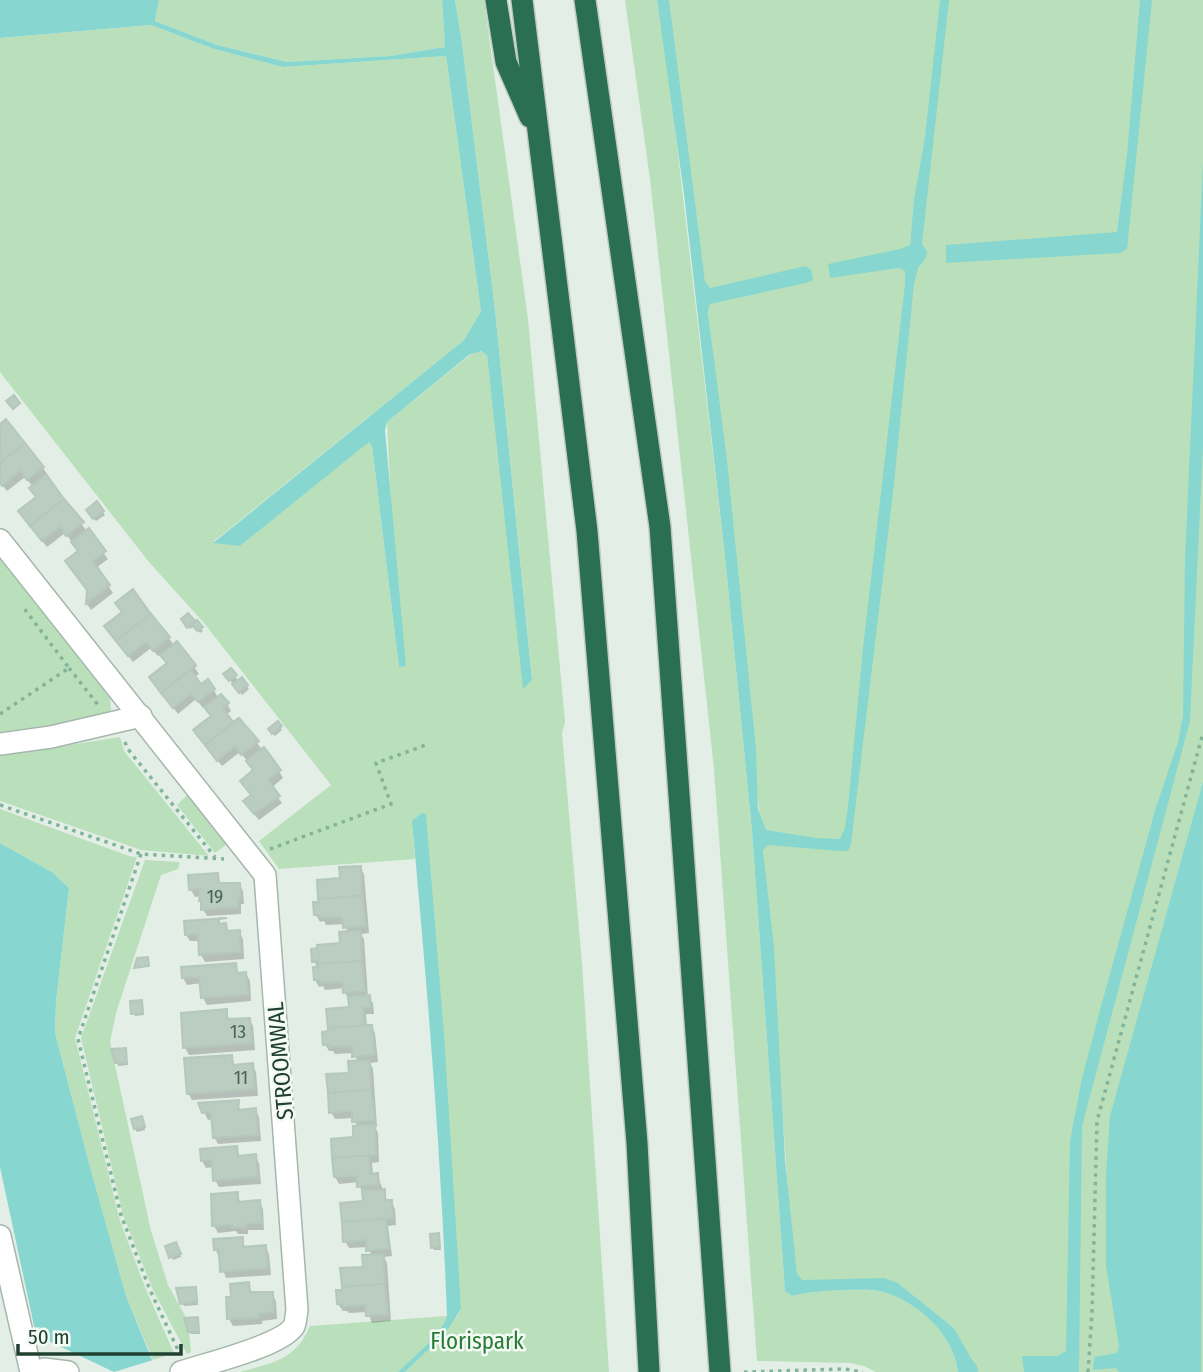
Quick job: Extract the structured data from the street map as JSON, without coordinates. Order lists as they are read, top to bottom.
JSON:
{
  "streets": {
    "street": ["STROOMWAL"]
  },
  "parks": ["Florispark"],
  "house_numbers": ["19", "13", "11"],
  "scale_bar": "50 m"
}
